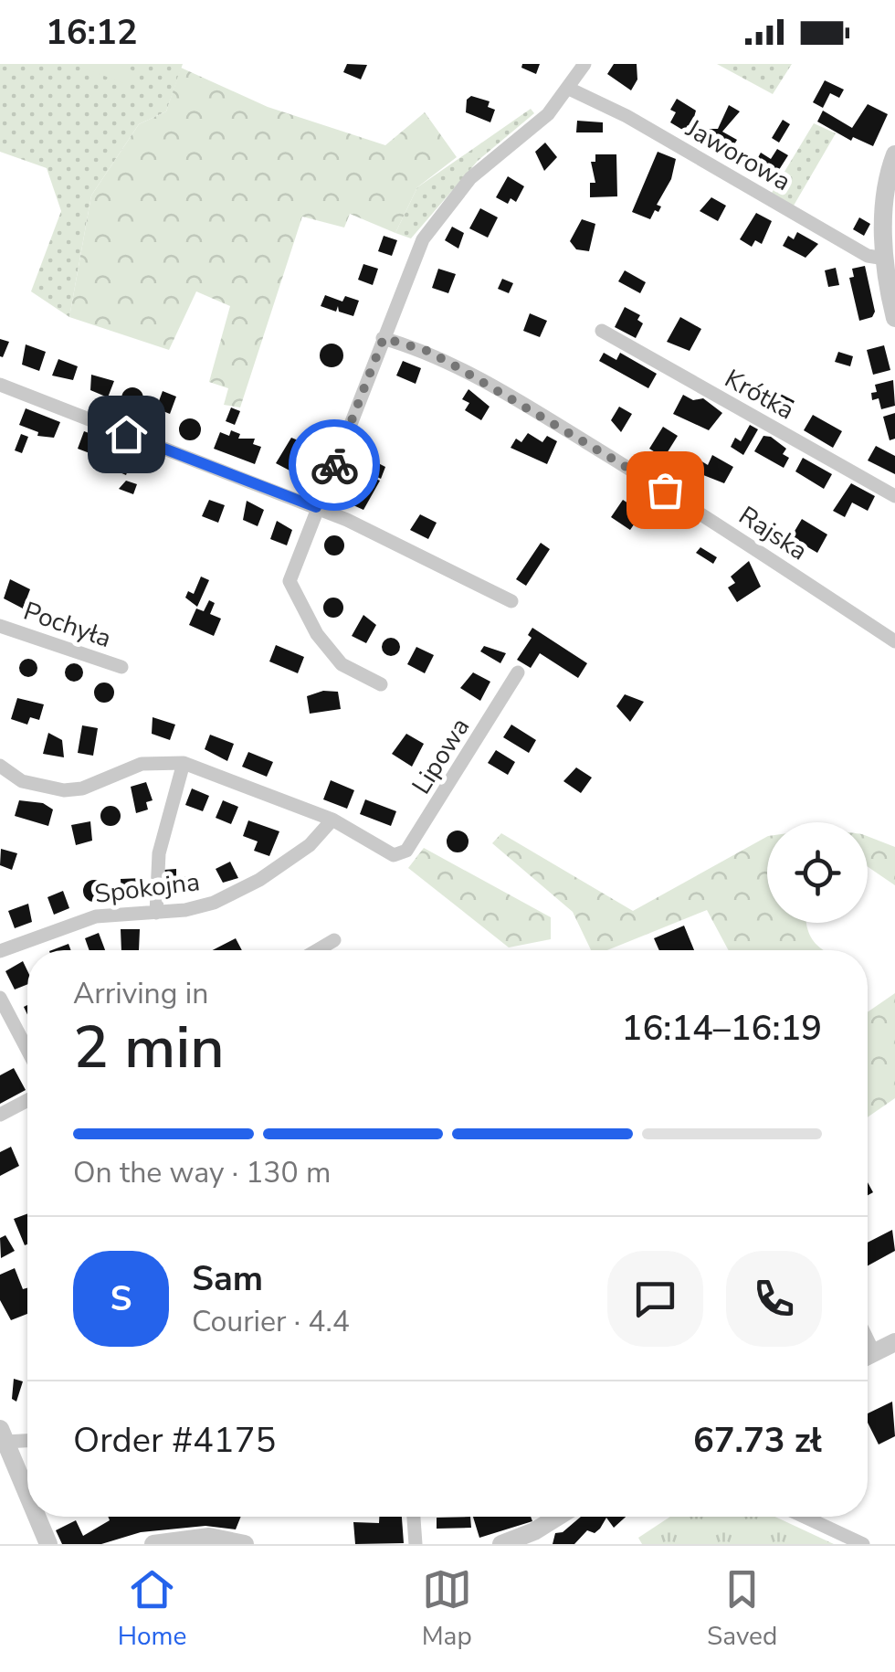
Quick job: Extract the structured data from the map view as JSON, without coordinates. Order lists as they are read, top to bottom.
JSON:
{
  "streets": {
    "street": [
      "Jaworowa",
      "Krótka",
      "Rajska",
      "Pochyła",
      "Lipowa",
      "Spokojna"
    ]
  },
  "crossings": [
    ["Lipowa", "Spokojna"]
  ],
  "page": {
    "status": "16:12",
    "heading": ["2 min", "Arriving in", "16:14–16:19"],
    "panel": [
      "Sam",
      "Courier · 4.4",
      "Order #4175",
      "67.73 zł"
    ],
    "bar": "On the way · 130 m",
    "round": "S",
    "tabs": ["Home", "Map", "Saved"]
  }
}
